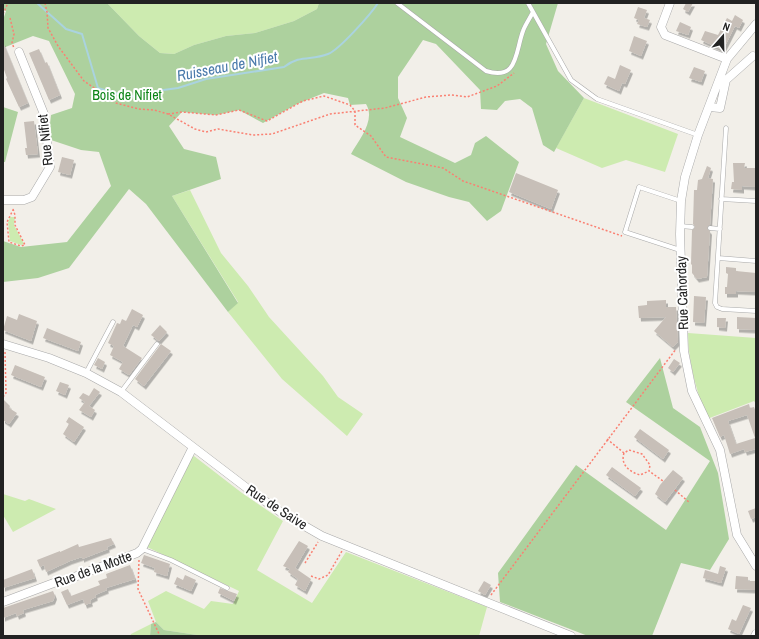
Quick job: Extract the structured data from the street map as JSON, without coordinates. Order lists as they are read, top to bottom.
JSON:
{
  "streets": {
    "street": [
      "Rue Nifiet",
      "Rue Cahorday",
      "Rue de Saive",
      "Rue de la Motte"
    ]
  },
  "crossings": [
    ["Rue de Saive", "Rue de la Motte"]
  ],
  "water": ["Ruisseau de Nifiet"],
  "parks": ["Bois de Nifiet"],
  "north": "top"
}
